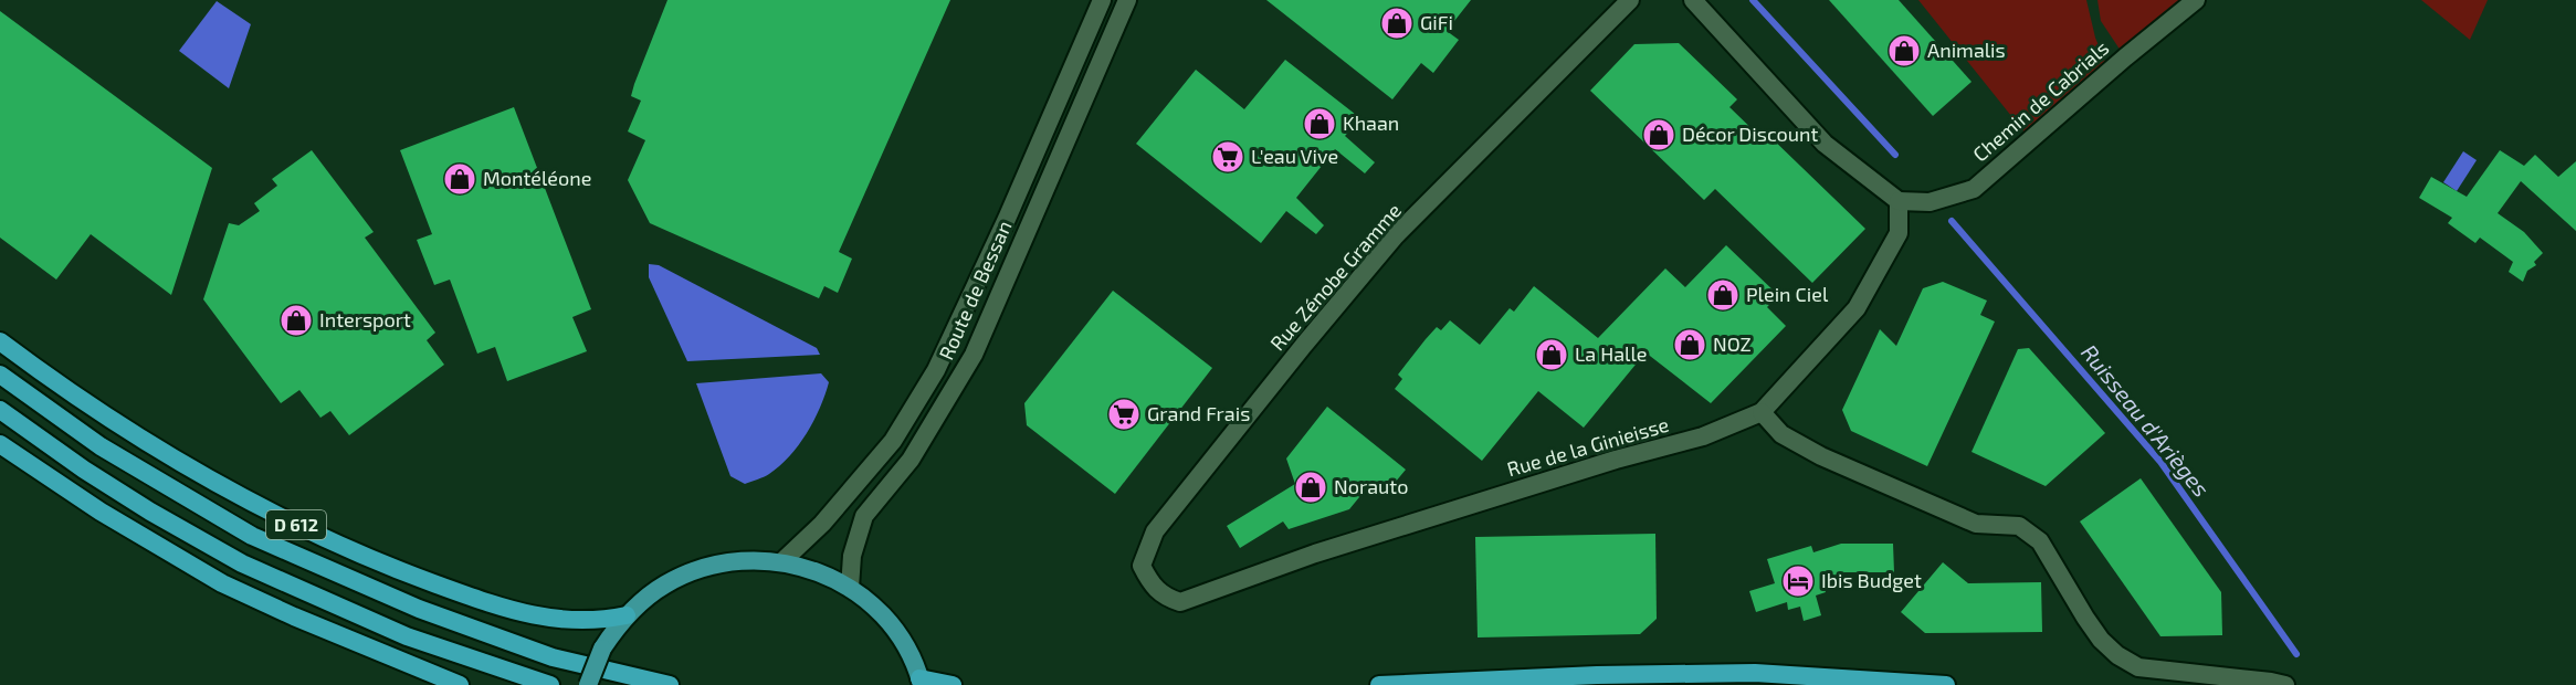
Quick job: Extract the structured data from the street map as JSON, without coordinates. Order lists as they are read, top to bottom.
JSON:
{
  "streets": {
    "highway": ["D 612"],
    "street": [
      "Chemin de Cabrials",
      "Rue Zénobe Gramme",
      "Route de Bessan",
      "Rue de la Ginieisse"
    ]
  },
  "crossings": [
    ["Chemin de Cabrials", "Rue de la Ginieisse"],
    ["Rue Zénobe Gramme", "Rue de la Ginieisse"]
  ],
  "water": ["Ruisseau d'Arièges"],
  "places": {
    "shop": [
      "GiFi",
      "Animalis",
      "Khaan",
      "Décor Discount",
      "Montéléone",
      "Plein Ciel",
      "Intersport",
      "NOZ",
      "La Halle",
      "Norauto"
    ],
    "supermarket": ["L'eau Vive", "Grand Frais"],
    "hotel": ["Ibis Budget"]
  }
}
